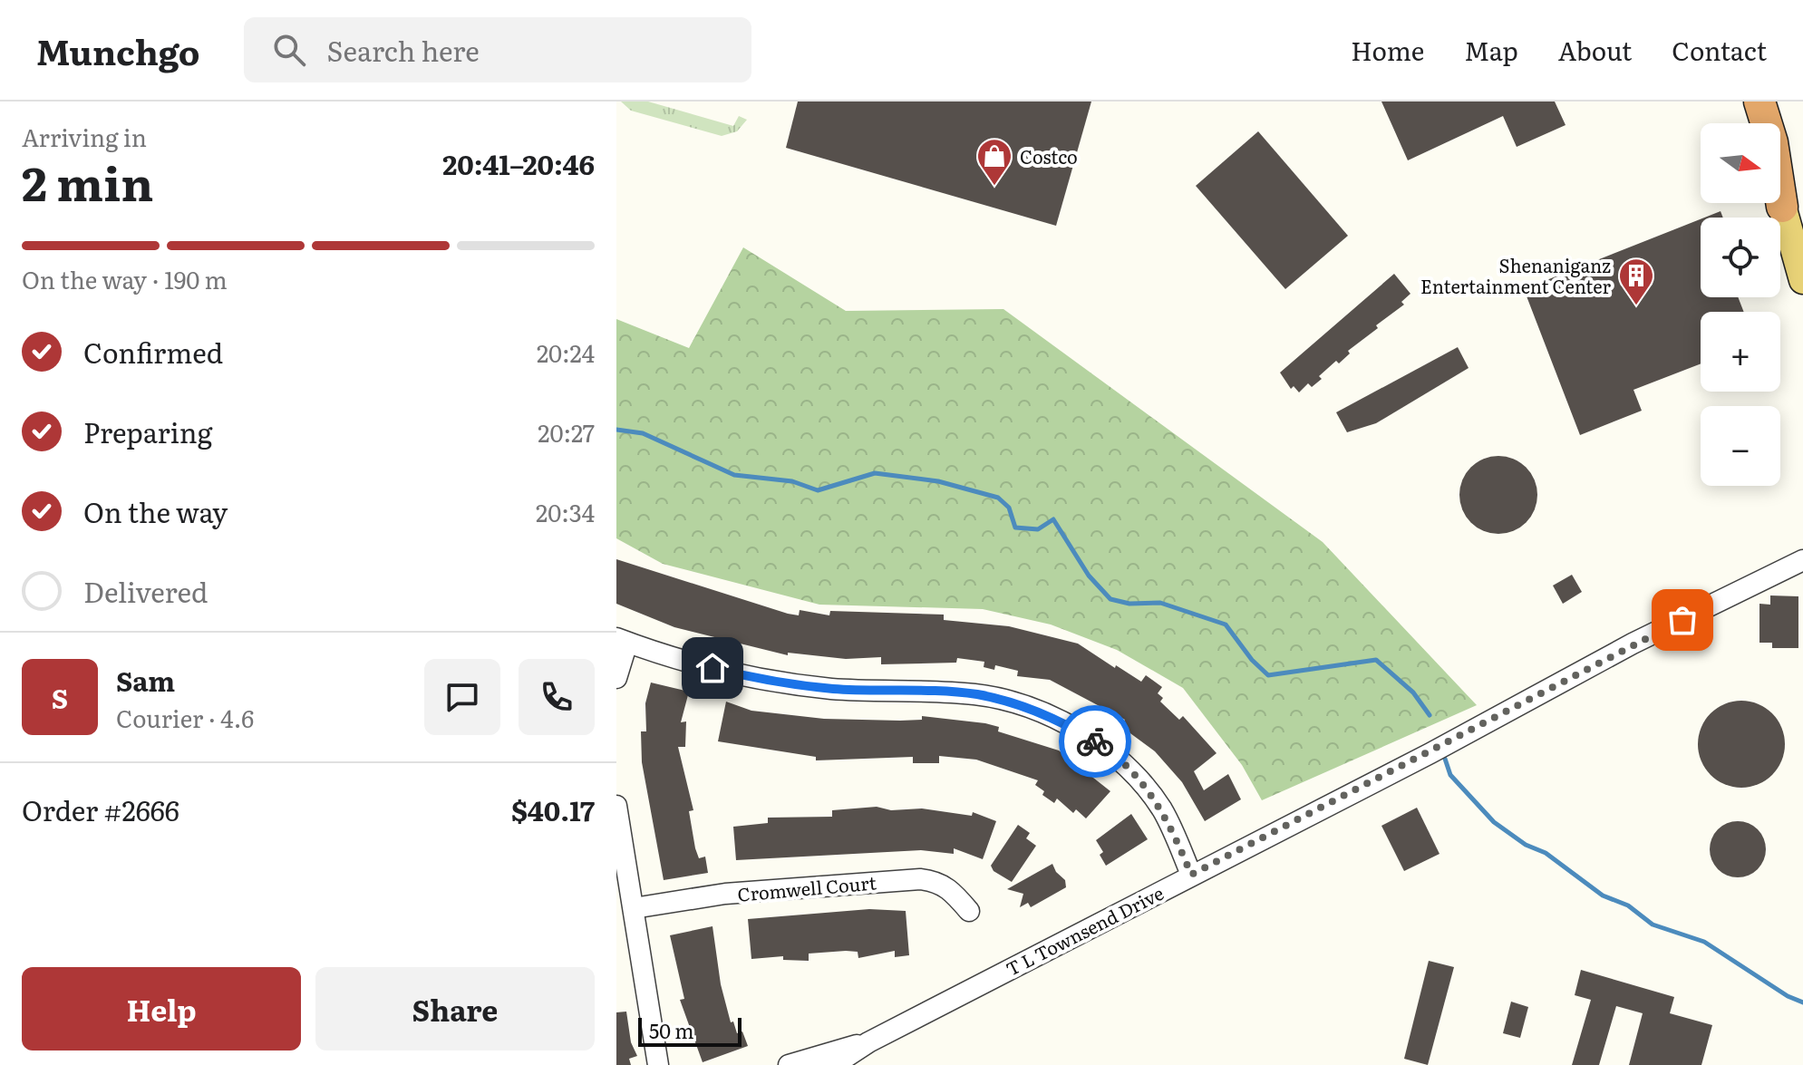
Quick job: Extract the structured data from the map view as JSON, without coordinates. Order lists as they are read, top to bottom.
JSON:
{
  "streets": {
    "street": ["Cromwell Court", "T L Townsend Drive"]
  },
  "places": {
    "shop": ["Costco"],
    "building": ["Shenaniganz Entertainment Center"]
  },
  "scale_bar": "50 m",
  "north": "right",
  "page": {
    "header": "Munchgo",
    "search": "Search here",
    "nav": [
      "Home",
      "Map",
      "About",
      "Contact"
    ],
    "heading": ["2 min", "Arriving in", "20:41–20:46"],
    "panel": [
      "Sam",
      "Courier · 4.6",
      "Order #2666",
      "$40.17"
    ],
    "map_buttons": ["+", "−"],
    "bar": "On the way · 190 m",
    "list": [
      ["Confirmed", "20:24"],
      ["Preparing", "20:27"],
      ["On the way", "20:34"],
      "Delivered"
    ],
    "round": "S",
    "buttons": ["Help", "Share"],
    "scale": "50 m"
  }
}
